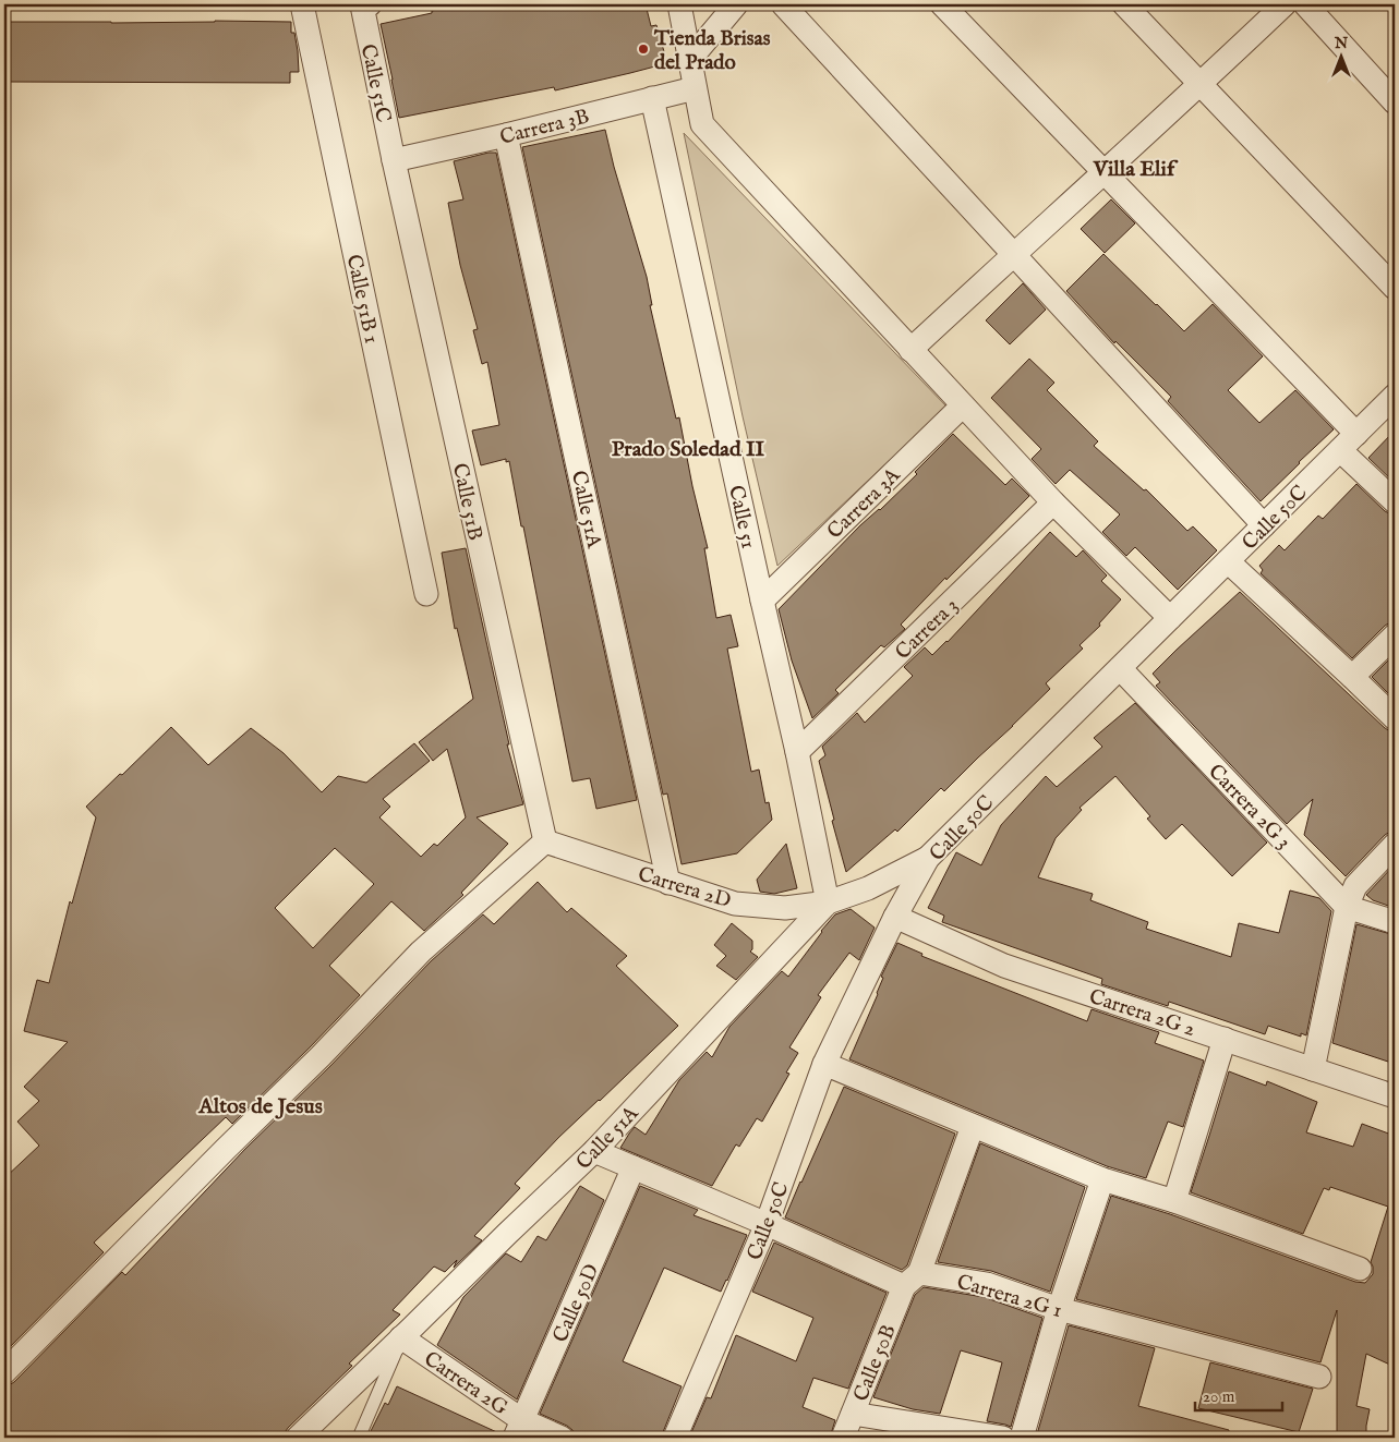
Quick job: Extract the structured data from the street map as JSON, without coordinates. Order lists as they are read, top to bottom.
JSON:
{
  "streets": {
    "street": [
      "Calle 51C",
      "Carrera 3B",
      "Calle 51B 1",
      "Calle 51B",
      "Carrera 3A",
      "Calle 51A",
      "Calle 51",
      "Calle 50C",
      "Carrera 3",
      "Carrera 2G 3",
      "Carrera 2D",
      "Carrera 2G 2",
      "Carrera 2G 1",
      "Calle 50D",
      "Calle 50B",
      "Carrera 2G"
    ]
  },
  "crossings": [
    ["Calle 51C", "Carrera 3B"],
    ["Calle 51C", "Calle 51B"],
    ["Carrera 3B", "Calle 51B"],
    ["Carrera 3B", "Calle 51A"],
    ["Carrera 3B", "Calle 51"],
    ["Calle 51B", "Carrera 2D"],
    ["Carrera 3A", "Calle 51"],
    ["Calle 51A", "Calle 51"],
    ["Calle 51A", "Calle 50C"],
    ["Calle 51A", "Carrera 2D"],
    ["Calle 51A", "Carrera 2G 1"],
    ["Calle 51A", "Carrera 2G"],
    ["Calle 51", "Carrera 3"],
    ["Calle 51", "Carrera 2D"],
    ["Calle 50C", "Carrera 2G 3"],
    ["Calle 50C", "Carrera 2G 2"],
    ["Calle 50C", "Carrera 2G 1"],
    ["Carrera 2G 1", "Calle 50D"],
    ["Carrera 2G 1", "Calle 50B"],
    ["Calle 50D", "Carrera 2G"]
  ],
  "districts": ["Villa Elif", "Prado Soledad II", "Altos de Jesus"],
  "places": ["Tienda Brisas del Prado"],
  "scale_bar": "20 m",
  "north": "top"
}
